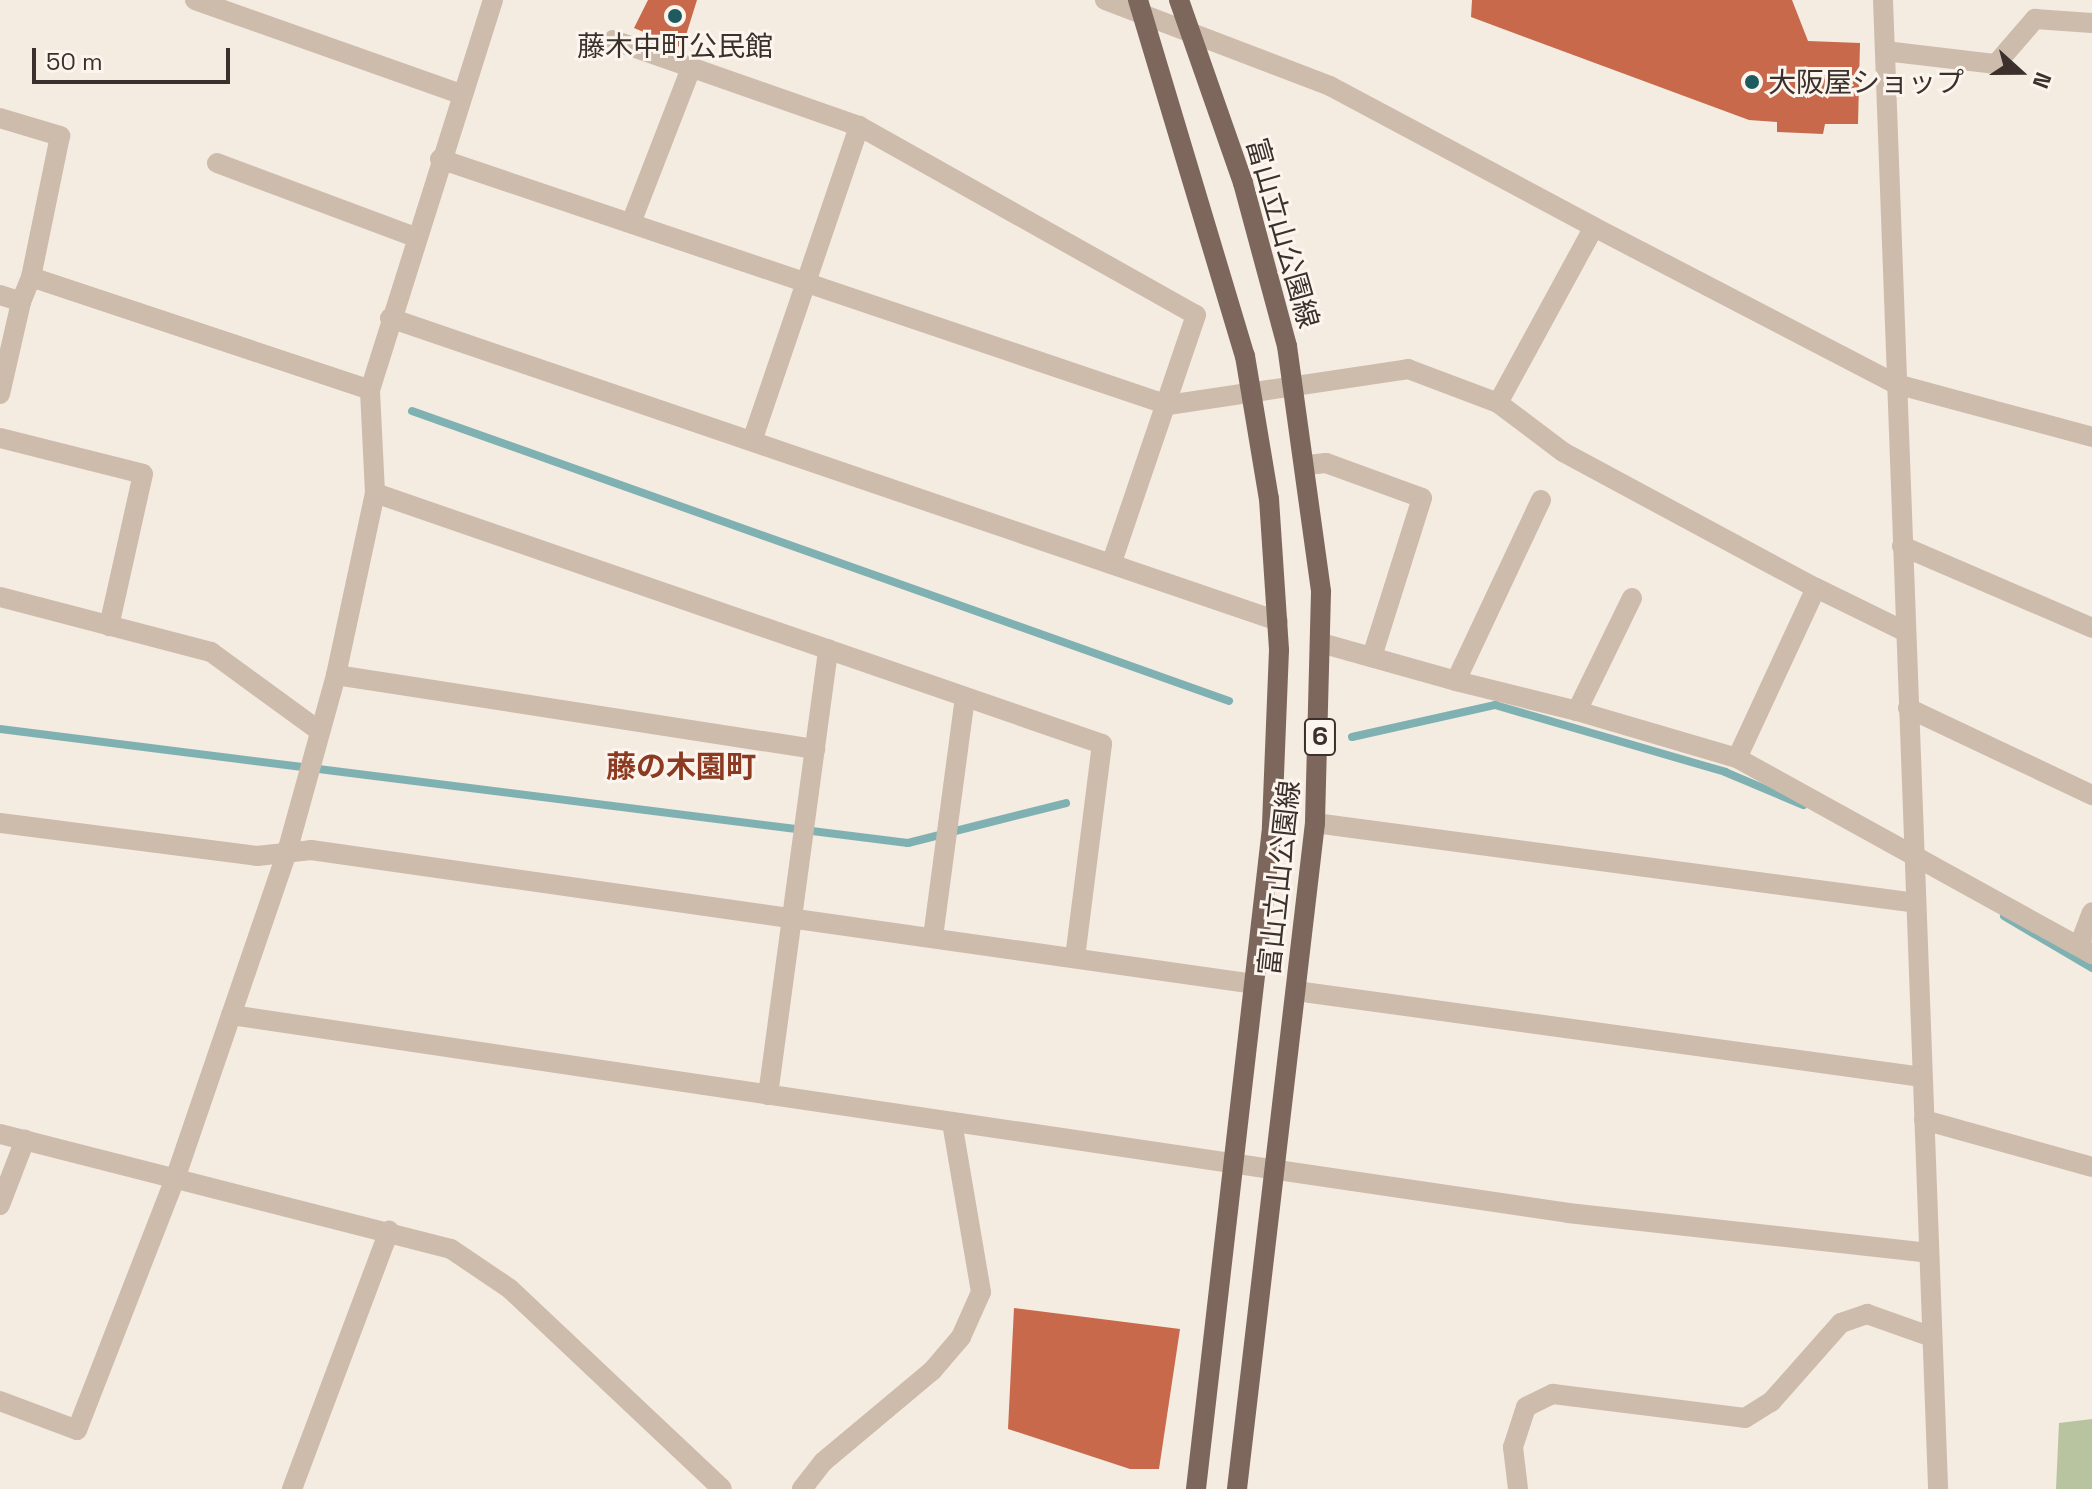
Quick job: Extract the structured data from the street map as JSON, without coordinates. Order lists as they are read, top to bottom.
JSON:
{
  "streets": {
    "main road": ["富山立山公園線", "6"]
  },
  "districts": ["藤の木園町"],
  "places": ["藤木中町公民館", "大阪屋ショップ"],
  "scale_bar": "50 m",
  "north": "right"
}
